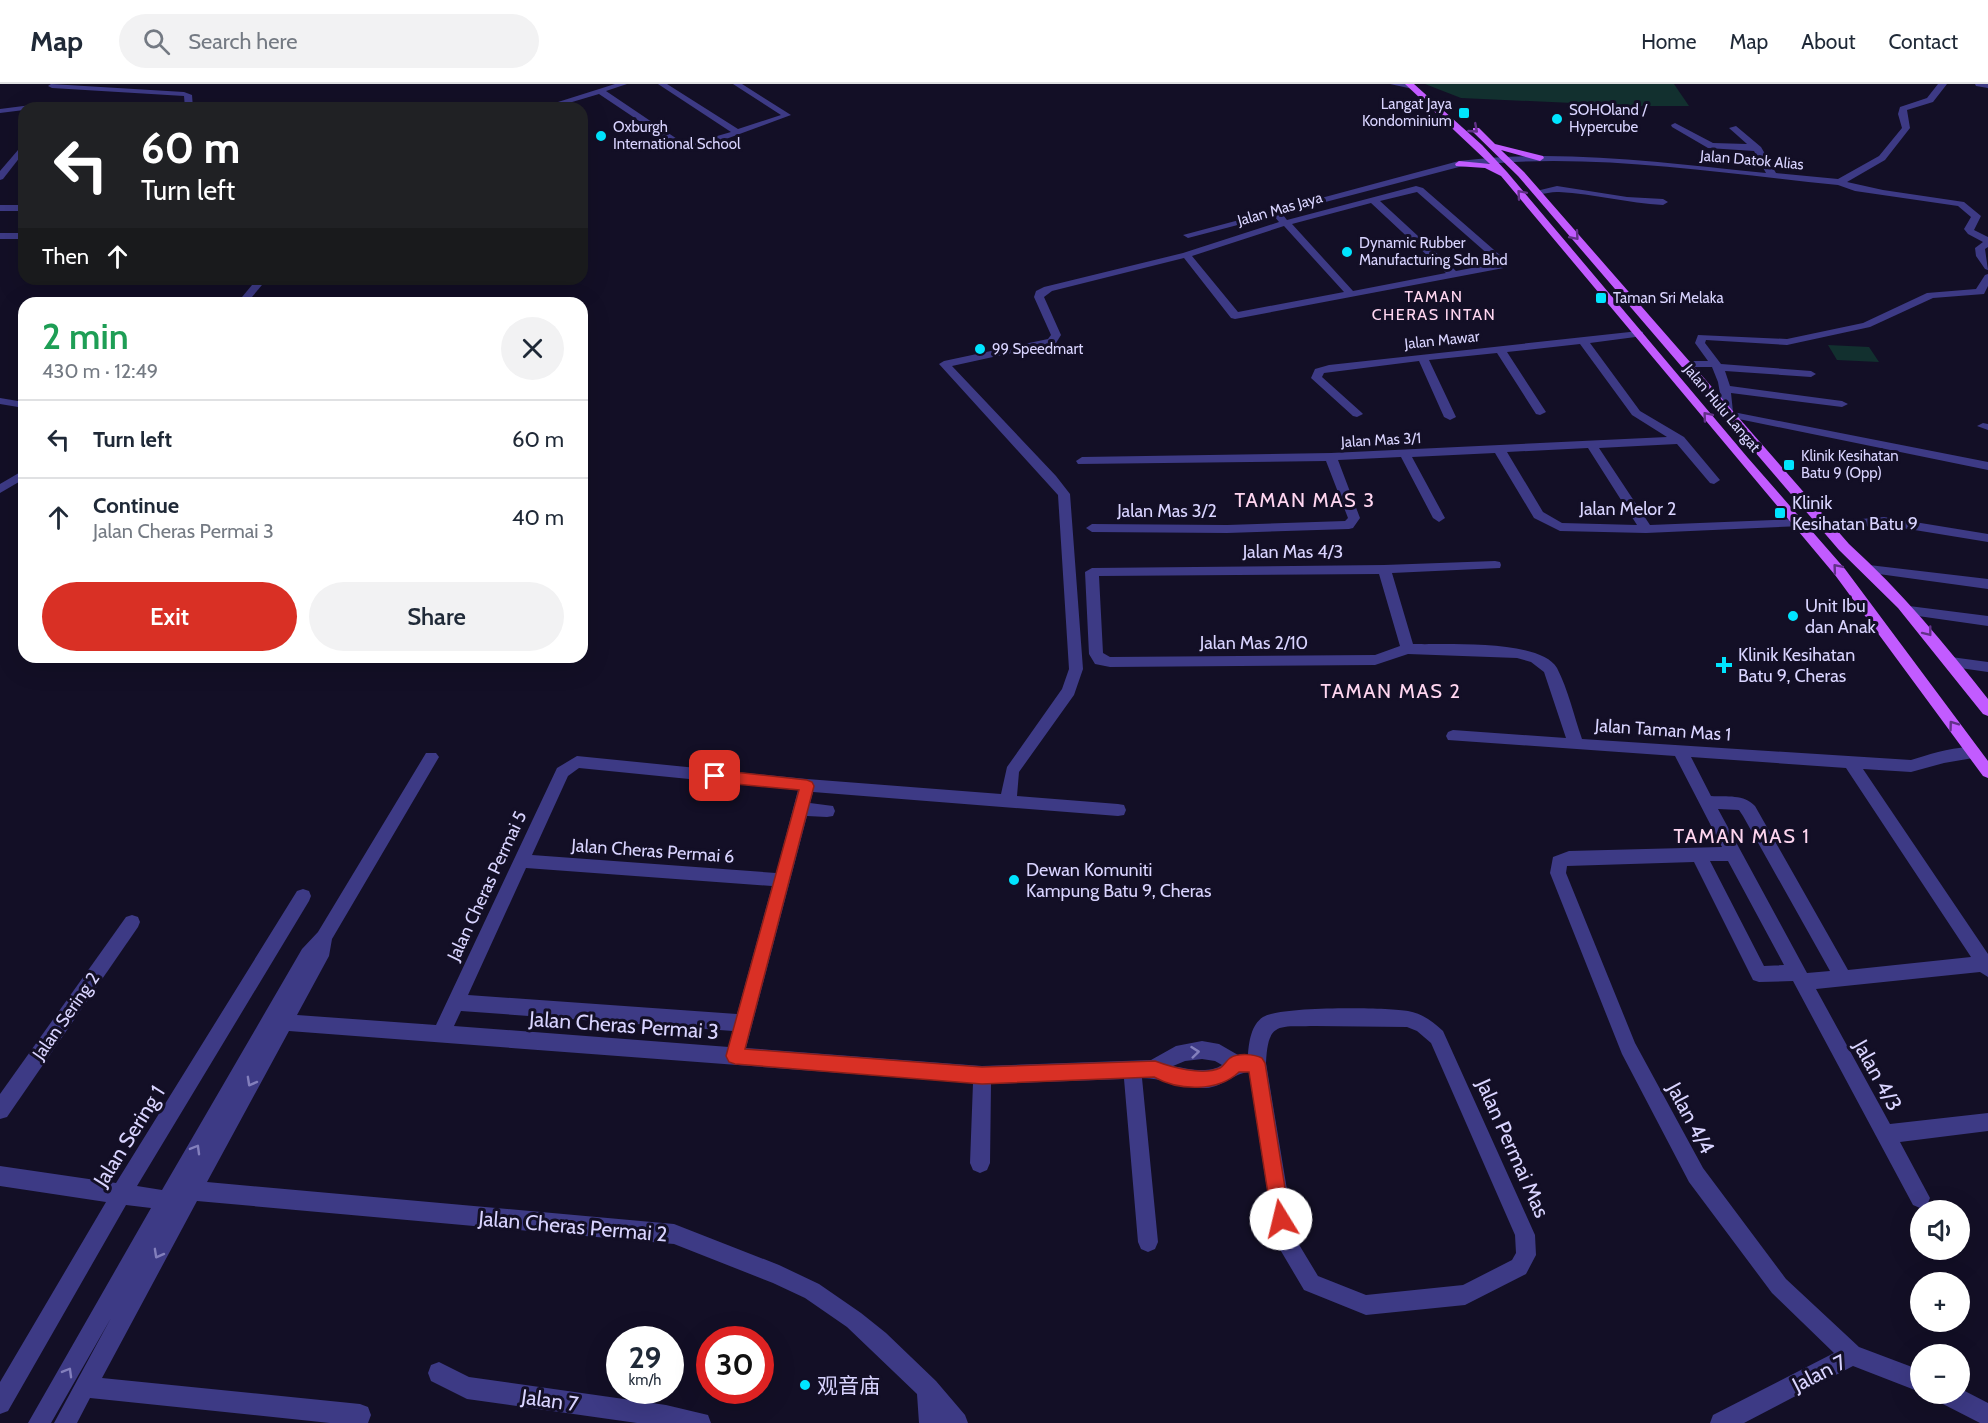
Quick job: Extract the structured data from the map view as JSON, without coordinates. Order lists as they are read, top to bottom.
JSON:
{
  "streets": {
    "main road": ["Jalan Hulu Langat"],
    "street": [
      "Jalan Datok Alias",
      "Jalan Mas Jaya",
      "Jalan Mawar",
      "Jalan Mas 3/1",
      "Jalan Melor 2",
      "Jalan Mas 3/2",
      "Jalan Mas 4/3",
      "Jalan Mas 2/10",
      "Jalan Taman Mas 1",
      "Jalan Cheras Permai 6",
      "Jalan Cheras Permai 5",
      "Jalan Sering 2",
      "Jalan Cheras Permai 3",
      "Jalan 4/3",
      "Jalan 4/4",
      "Jalan Sering 1",
      "Jalan Permai Mas",
      "Jalan Cheras Permai 2",
      "Jalan 7"
    ]
  },
  "crossings": [
    ["Jalan Datok Alias", "Jalan Hulu Langat"],
    ["Jalan Mawar", "Jalan Hulu Langat"],
    ["Jalan Hulu Langat", "Jalan Melor 2"],
    ["Jalan Hulu Langat", "Jalan Taman Mas 1"],
    ["Jalan Mas 3/1", "Jalan Melor 2"],
    ["Jalan Mas 3/1", "Jalan Mas 3/2"],
    ["Jalan Mas 4/3", "Jalan Mas 2/10"],
    ["Jalan Taman Mas 1", "Jalan 4/3"],
    ["Jalan Cheras Permai 6", "Jalan Cheras Permai 5"],
    ["Jalan Cheras Permai 5", "Jalan Cheras Permai 3"],
    ["Jalan 4/4", "Jalan 7"],
    ["Jalan Sering 1", "Jalan Cheras Permai 2"]
  ],
  "districts": [
    "TAMAN CHERAS INTAN",
    "TAMAN MAS 3",
    "TAMAN MAS 2",
    "TAMAN MAS 1"
  ],
  "places": {
    "transit": [
      "Langat Jaya Kondominium",
      "Taman Sri Melaka",
      "Klinik Kesihatan Batu 9 (Opp)",
      "Klinik Kesihatan Batu 9"
    ],
    "other": [
      "SOHOland / Hypercube",
      "Oxburgh International School",
      "Dynamic Rubber Manufacturing Sdn Bhd",
      "99 Speedmart",
      "Unit Ibu dan Anak",
      "Dewan Komuniti Kampung Batu 9, Cheras",
      "观音庙"
    ],
    "health": ["Klinik Kesihatan Batu 9, Cheras"]
  },
  "page": {
    "header": "Map",
    "search": "Search here",
    "nav": [
      "Home",
      "Map",
      "About",
      "Contact"
    ],
    "turn": ["60 m", "Turn left"],
    "then": "Then",
    "heading": ["2 min", "430 m · 12:49"],
    "list": [
      {
        "name": "Turn left",
        "value": "60 m"
      },
      {
        "name": "Continue",
        "note": "Jalan Cheras Permai 3",
        "value": "40 m"
      }
    ],
    "buttons": ["Exit", "Share"],
    "map_buttons": ["+", "−"],
    "speed": "29 km/h",
    "limit": "30"
  }
}
